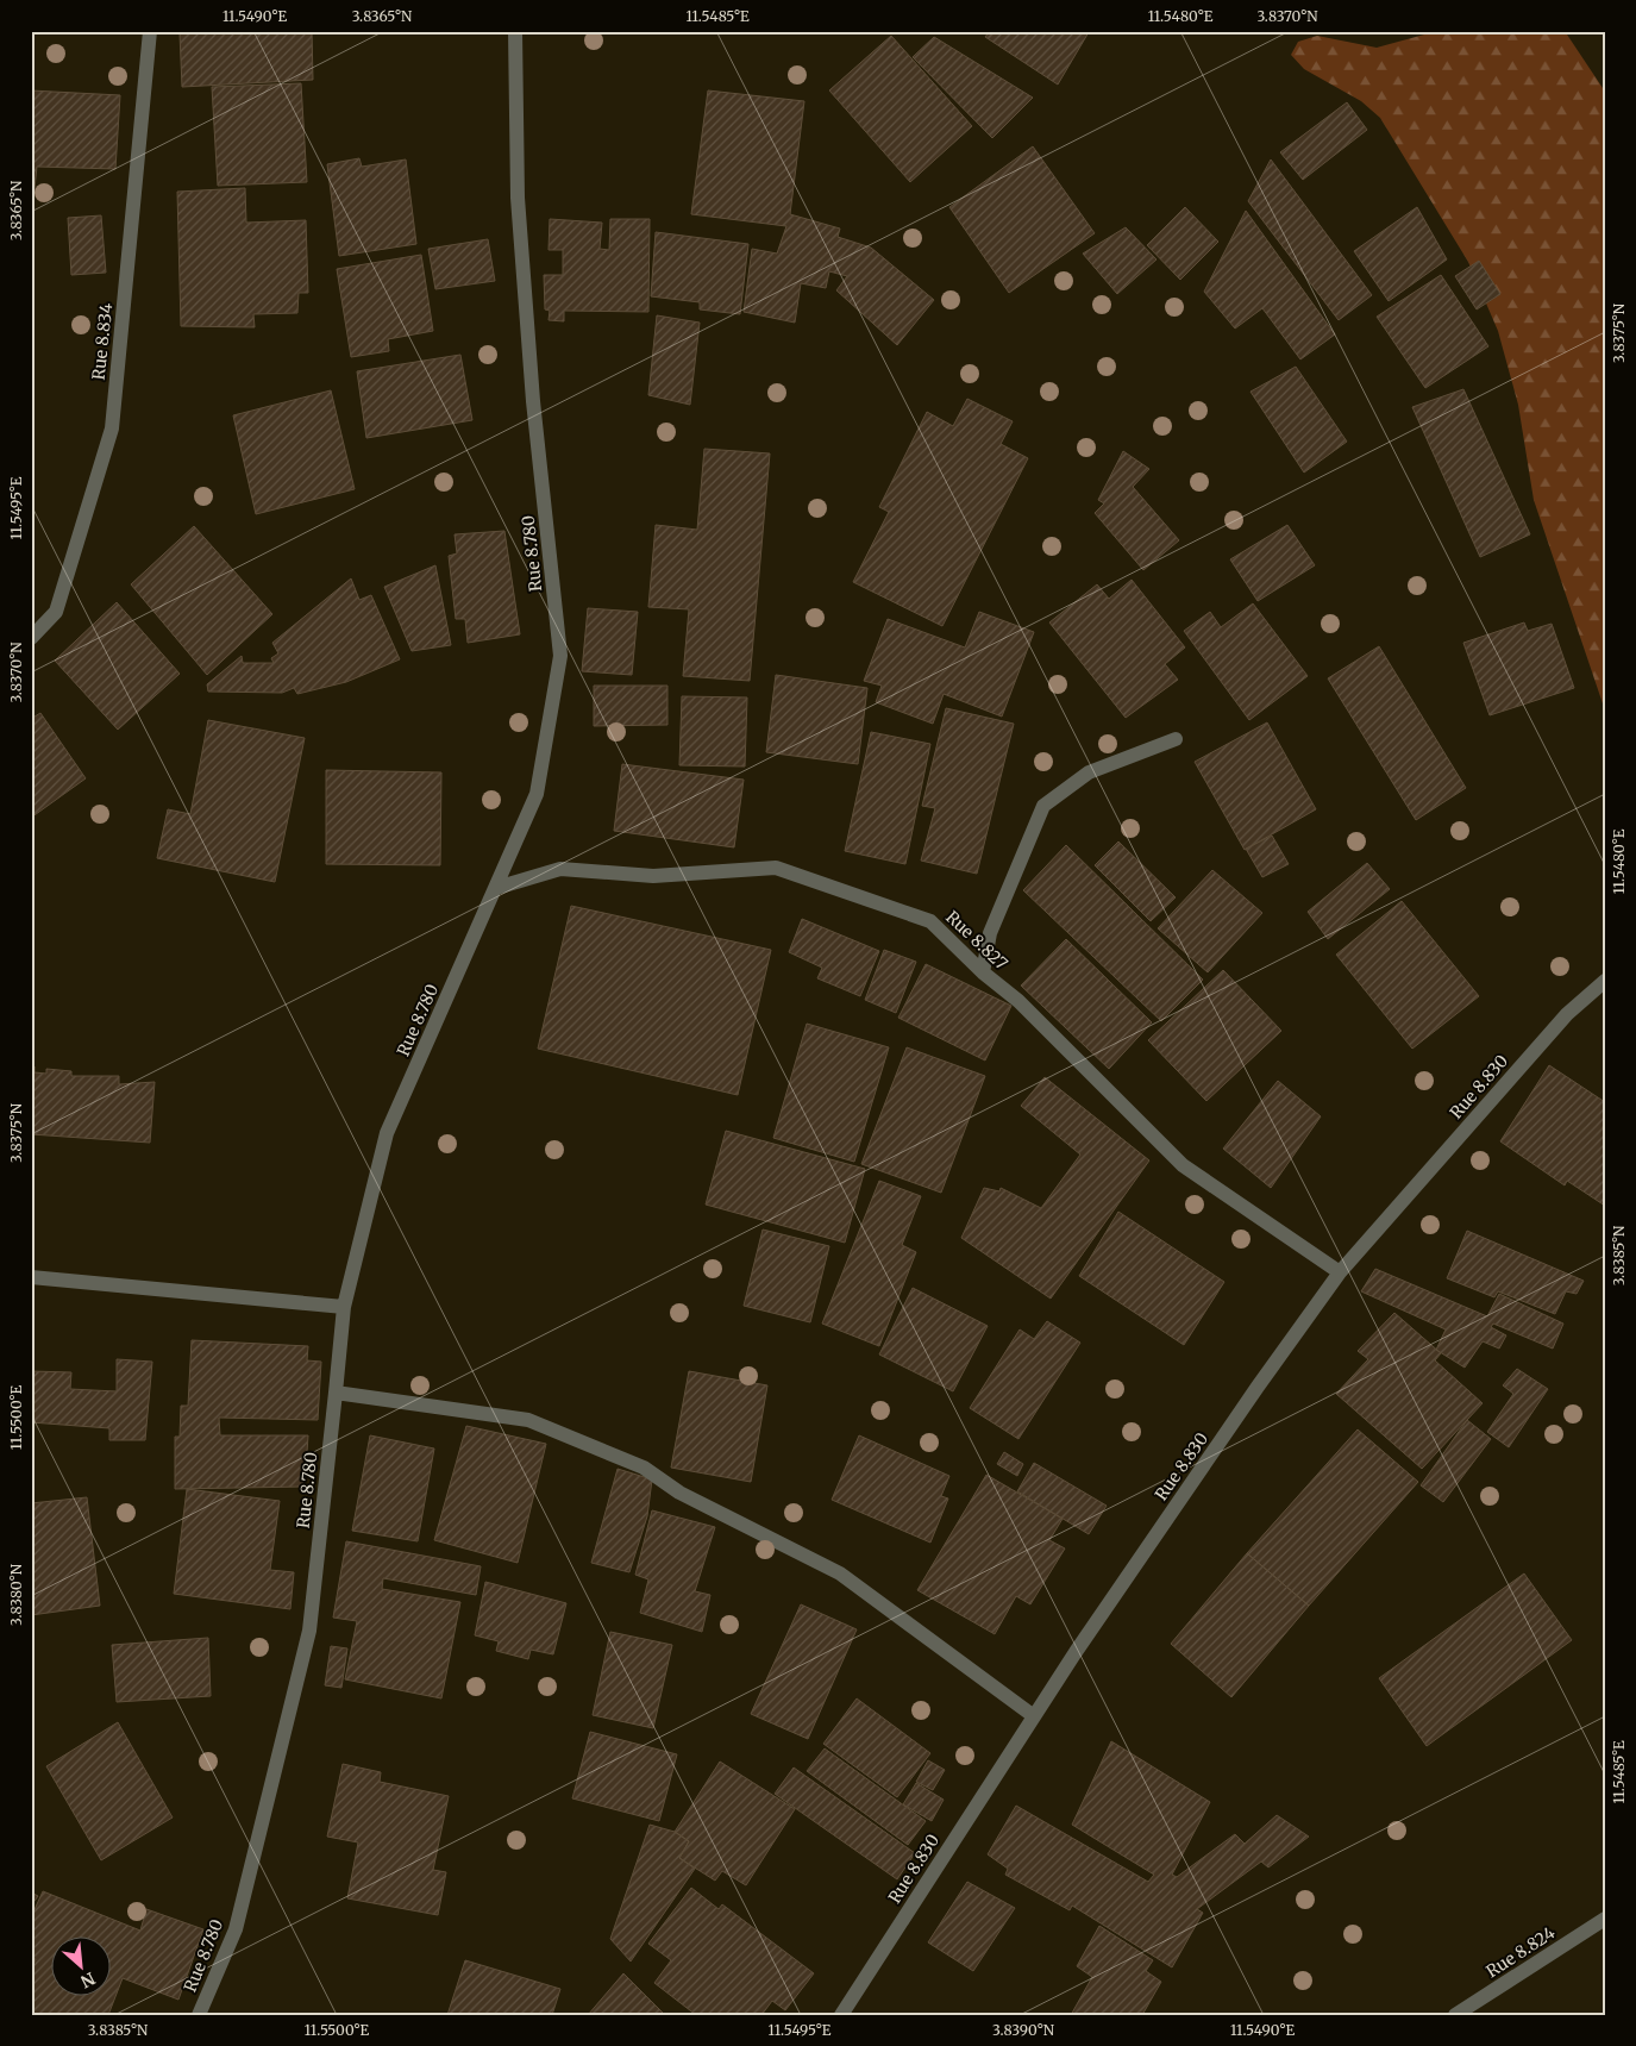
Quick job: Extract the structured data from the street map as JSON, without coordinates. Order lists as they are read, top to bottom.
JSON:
{
  "streets": {
    "street": [
      "Rue 8.834",
      "Rue 8.780",
      "Rue 8.827",
      "Rue 8.830",
      "Rue 8.824"
    ]
  },
  "crossings": [
    ["Rue 8.780", "Rue 8.827"],
    ["Rue 8.827", "Rue 8.830"]
  ],
  "north": "bottom right",
  "coordinates": [
    "11.5490°E",
    "3.8365°N",
    "11.5485°E",
    "11.5480°E",
    "3.8370°N",
    "3.8375°N",
    "11.5495°E",
    "3.8385°N",
    "11.5500°E",
    "3.8380°N",
    "3.8390°N"
  ]
}
